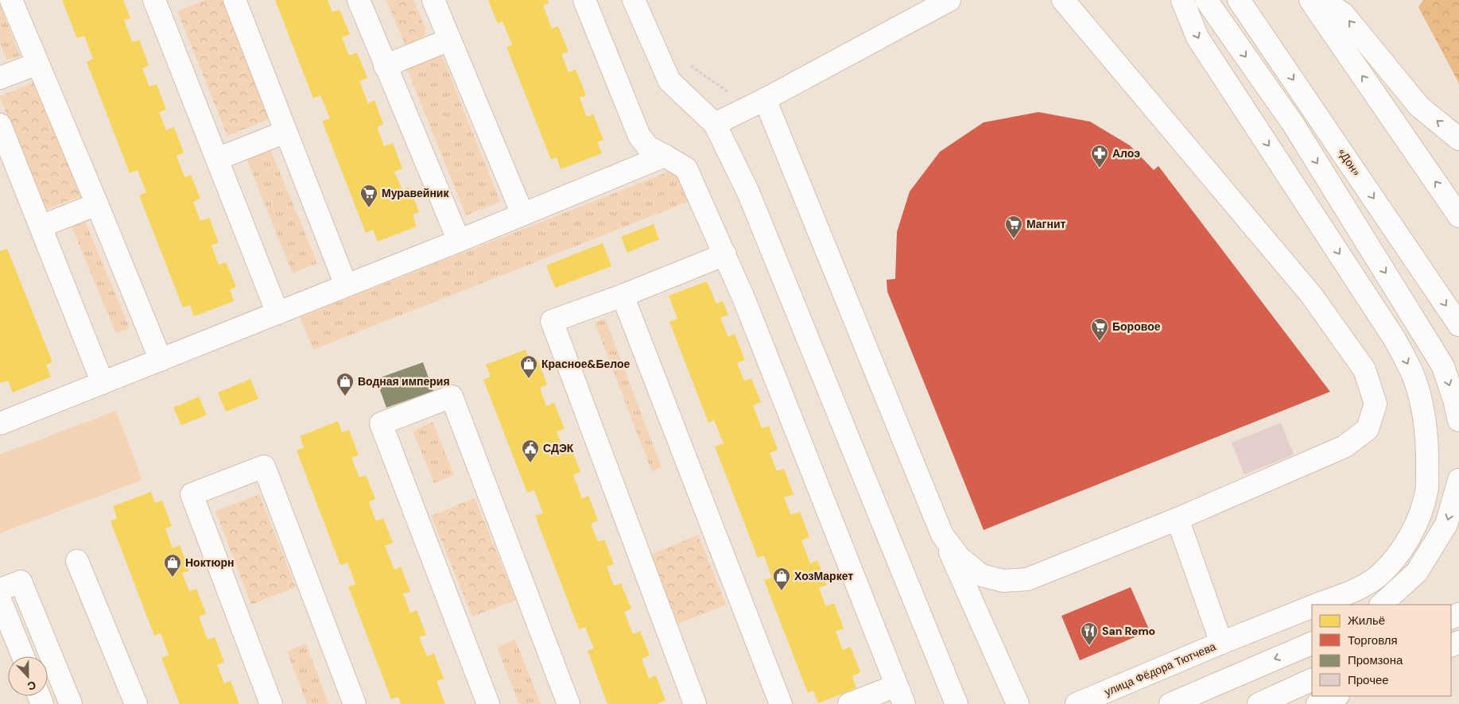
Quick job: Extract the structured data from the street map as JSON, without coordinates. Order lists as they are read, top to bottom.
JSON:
{
  "streets": {
    "main road": ["«Дон»", "улица Фёдора Тютчева"]
  },
  "places": {
    "pharmacy": ["Алоэ"],
    "supermarket": ["Муравейник", "Магнит", "Боровое"],
    "shop": [
      "Красное&Белое",
      "Водная империя",
      "Ноктюрн",
      "ХозМаркет"
    ],
    "public building": ["СДЭК"],
    "restaurant": ["San Remo"]
  },
  "legend": [
    "Жильё",
    "Торговля",
    "Промзона",
    "Прочее"
  ],
  "north": "bottom"
}
